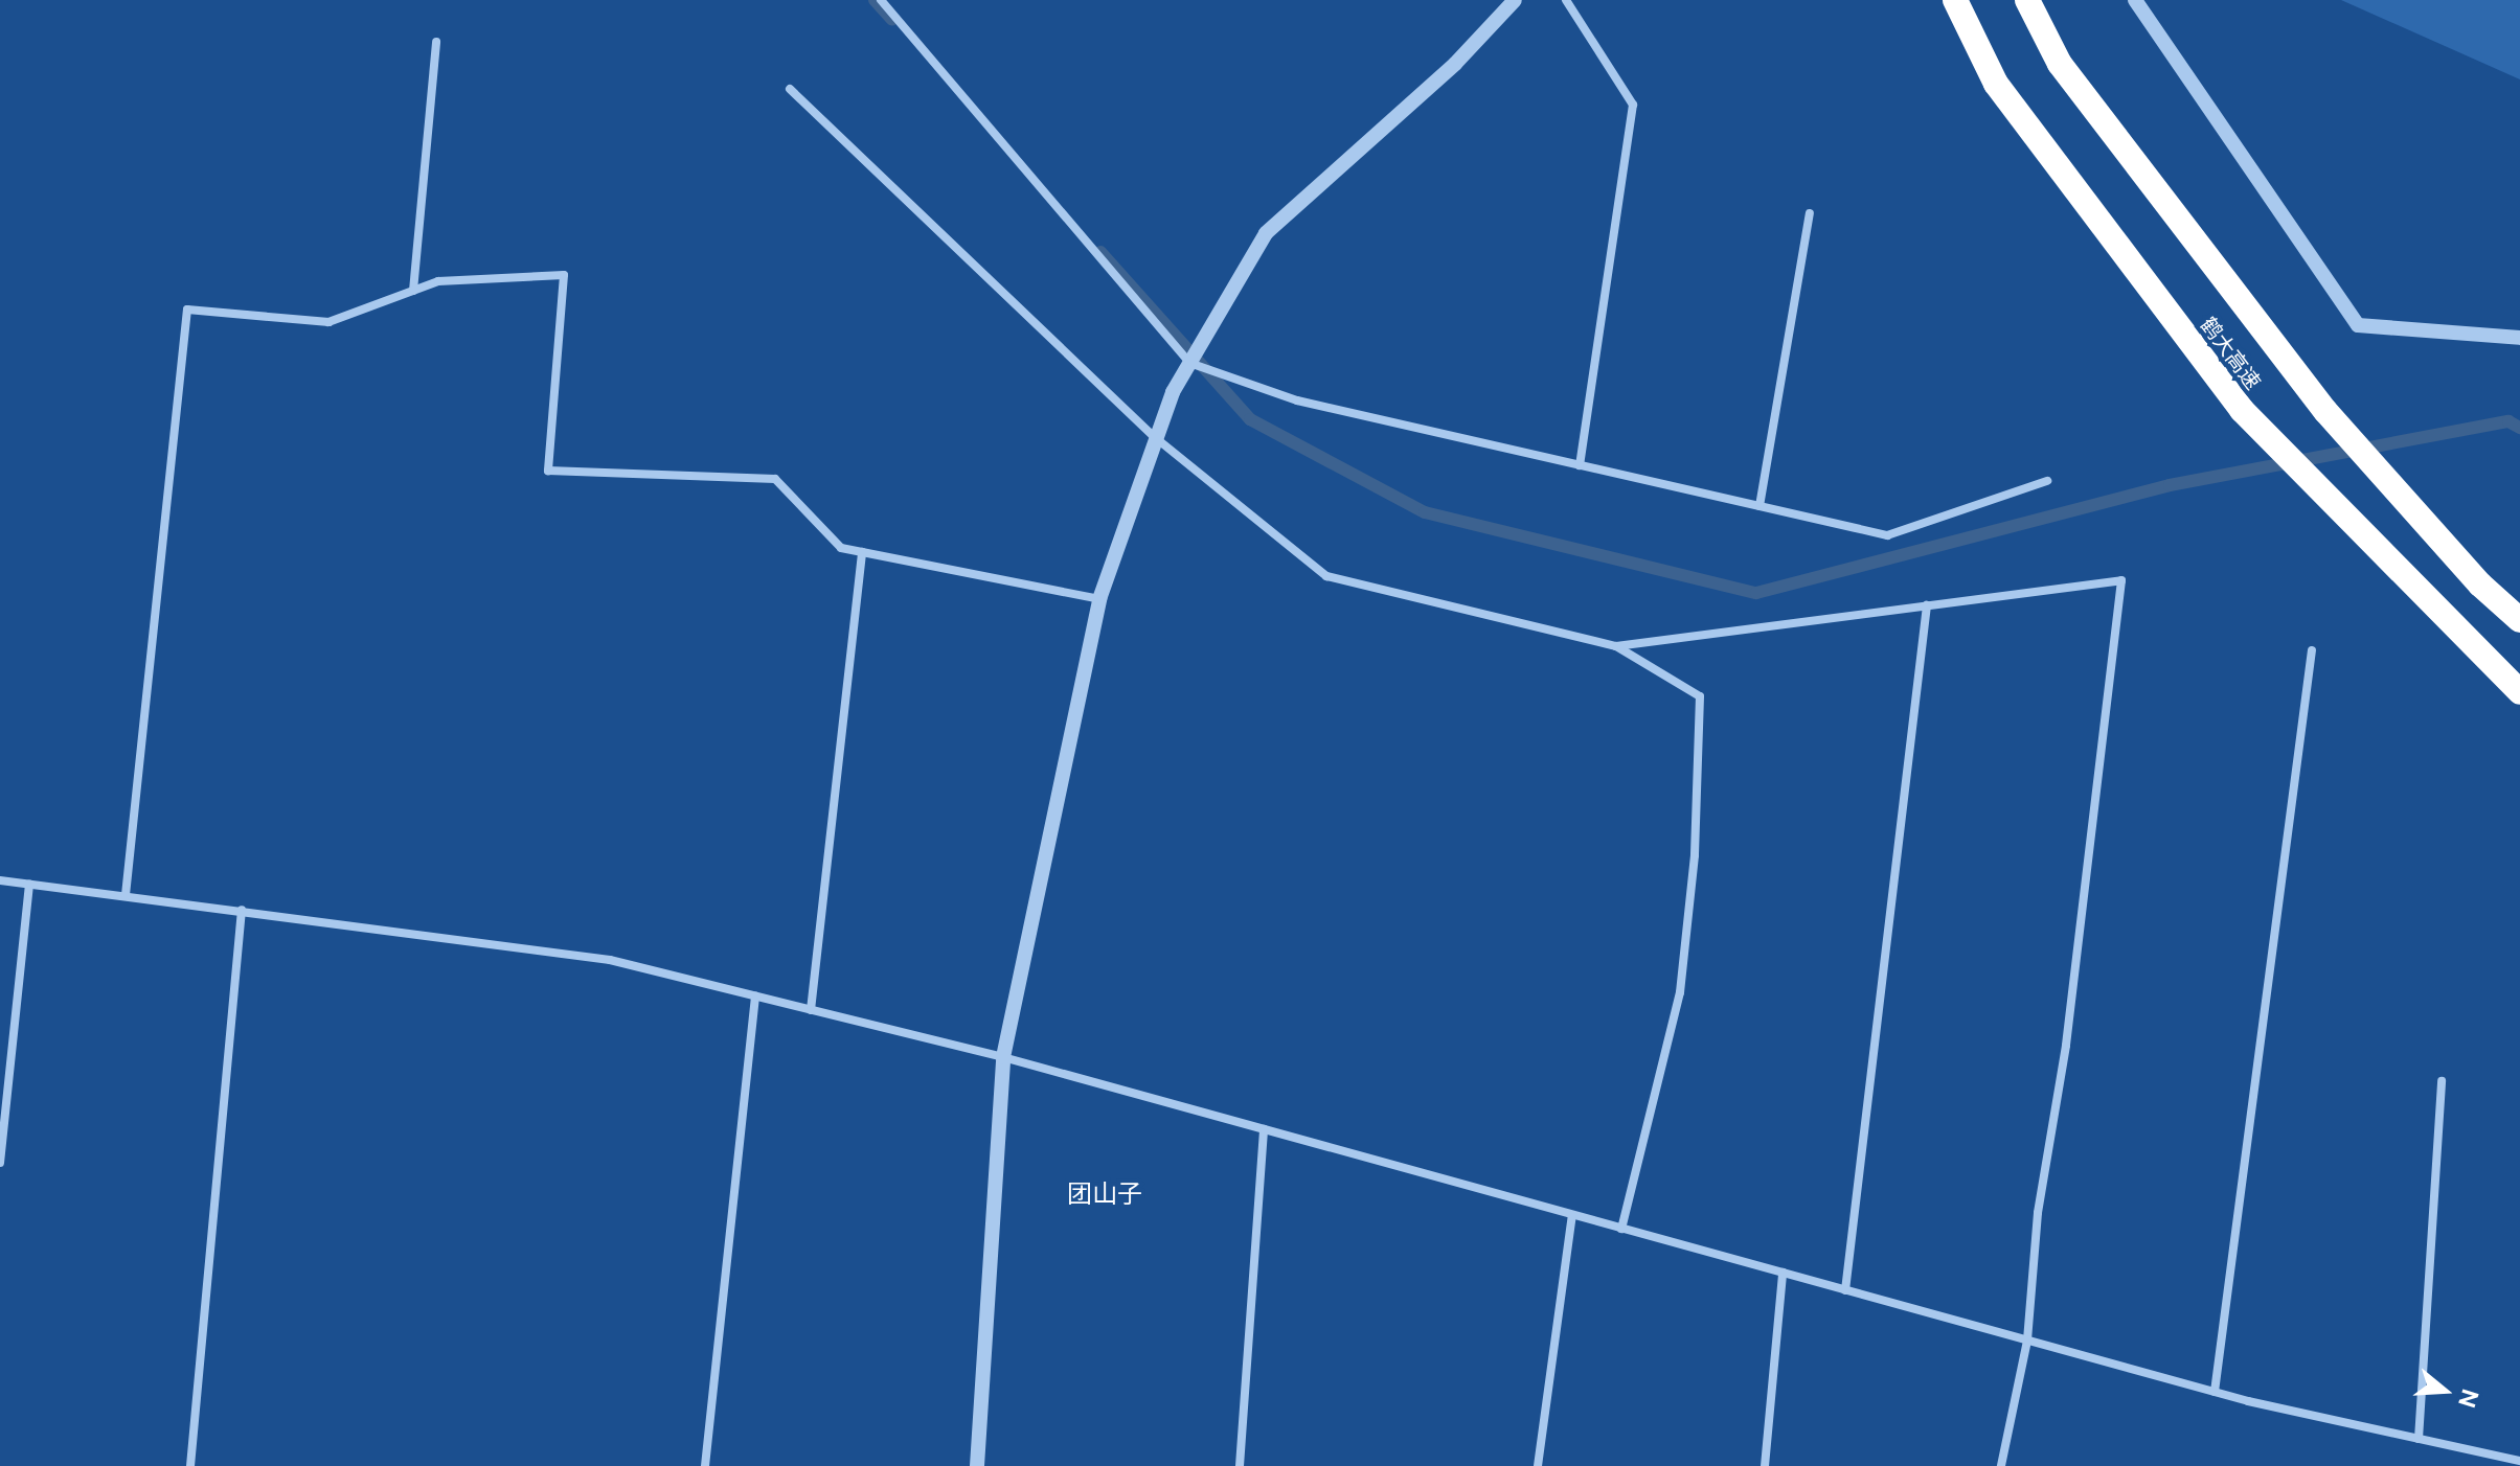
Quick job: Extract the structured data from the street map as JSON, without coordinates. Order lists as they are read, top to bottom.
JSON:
{
  "streets": {
    "highway": ["鹤大高速"]
  },
  "districts": ["团山子"],
  "north": "right"
}
